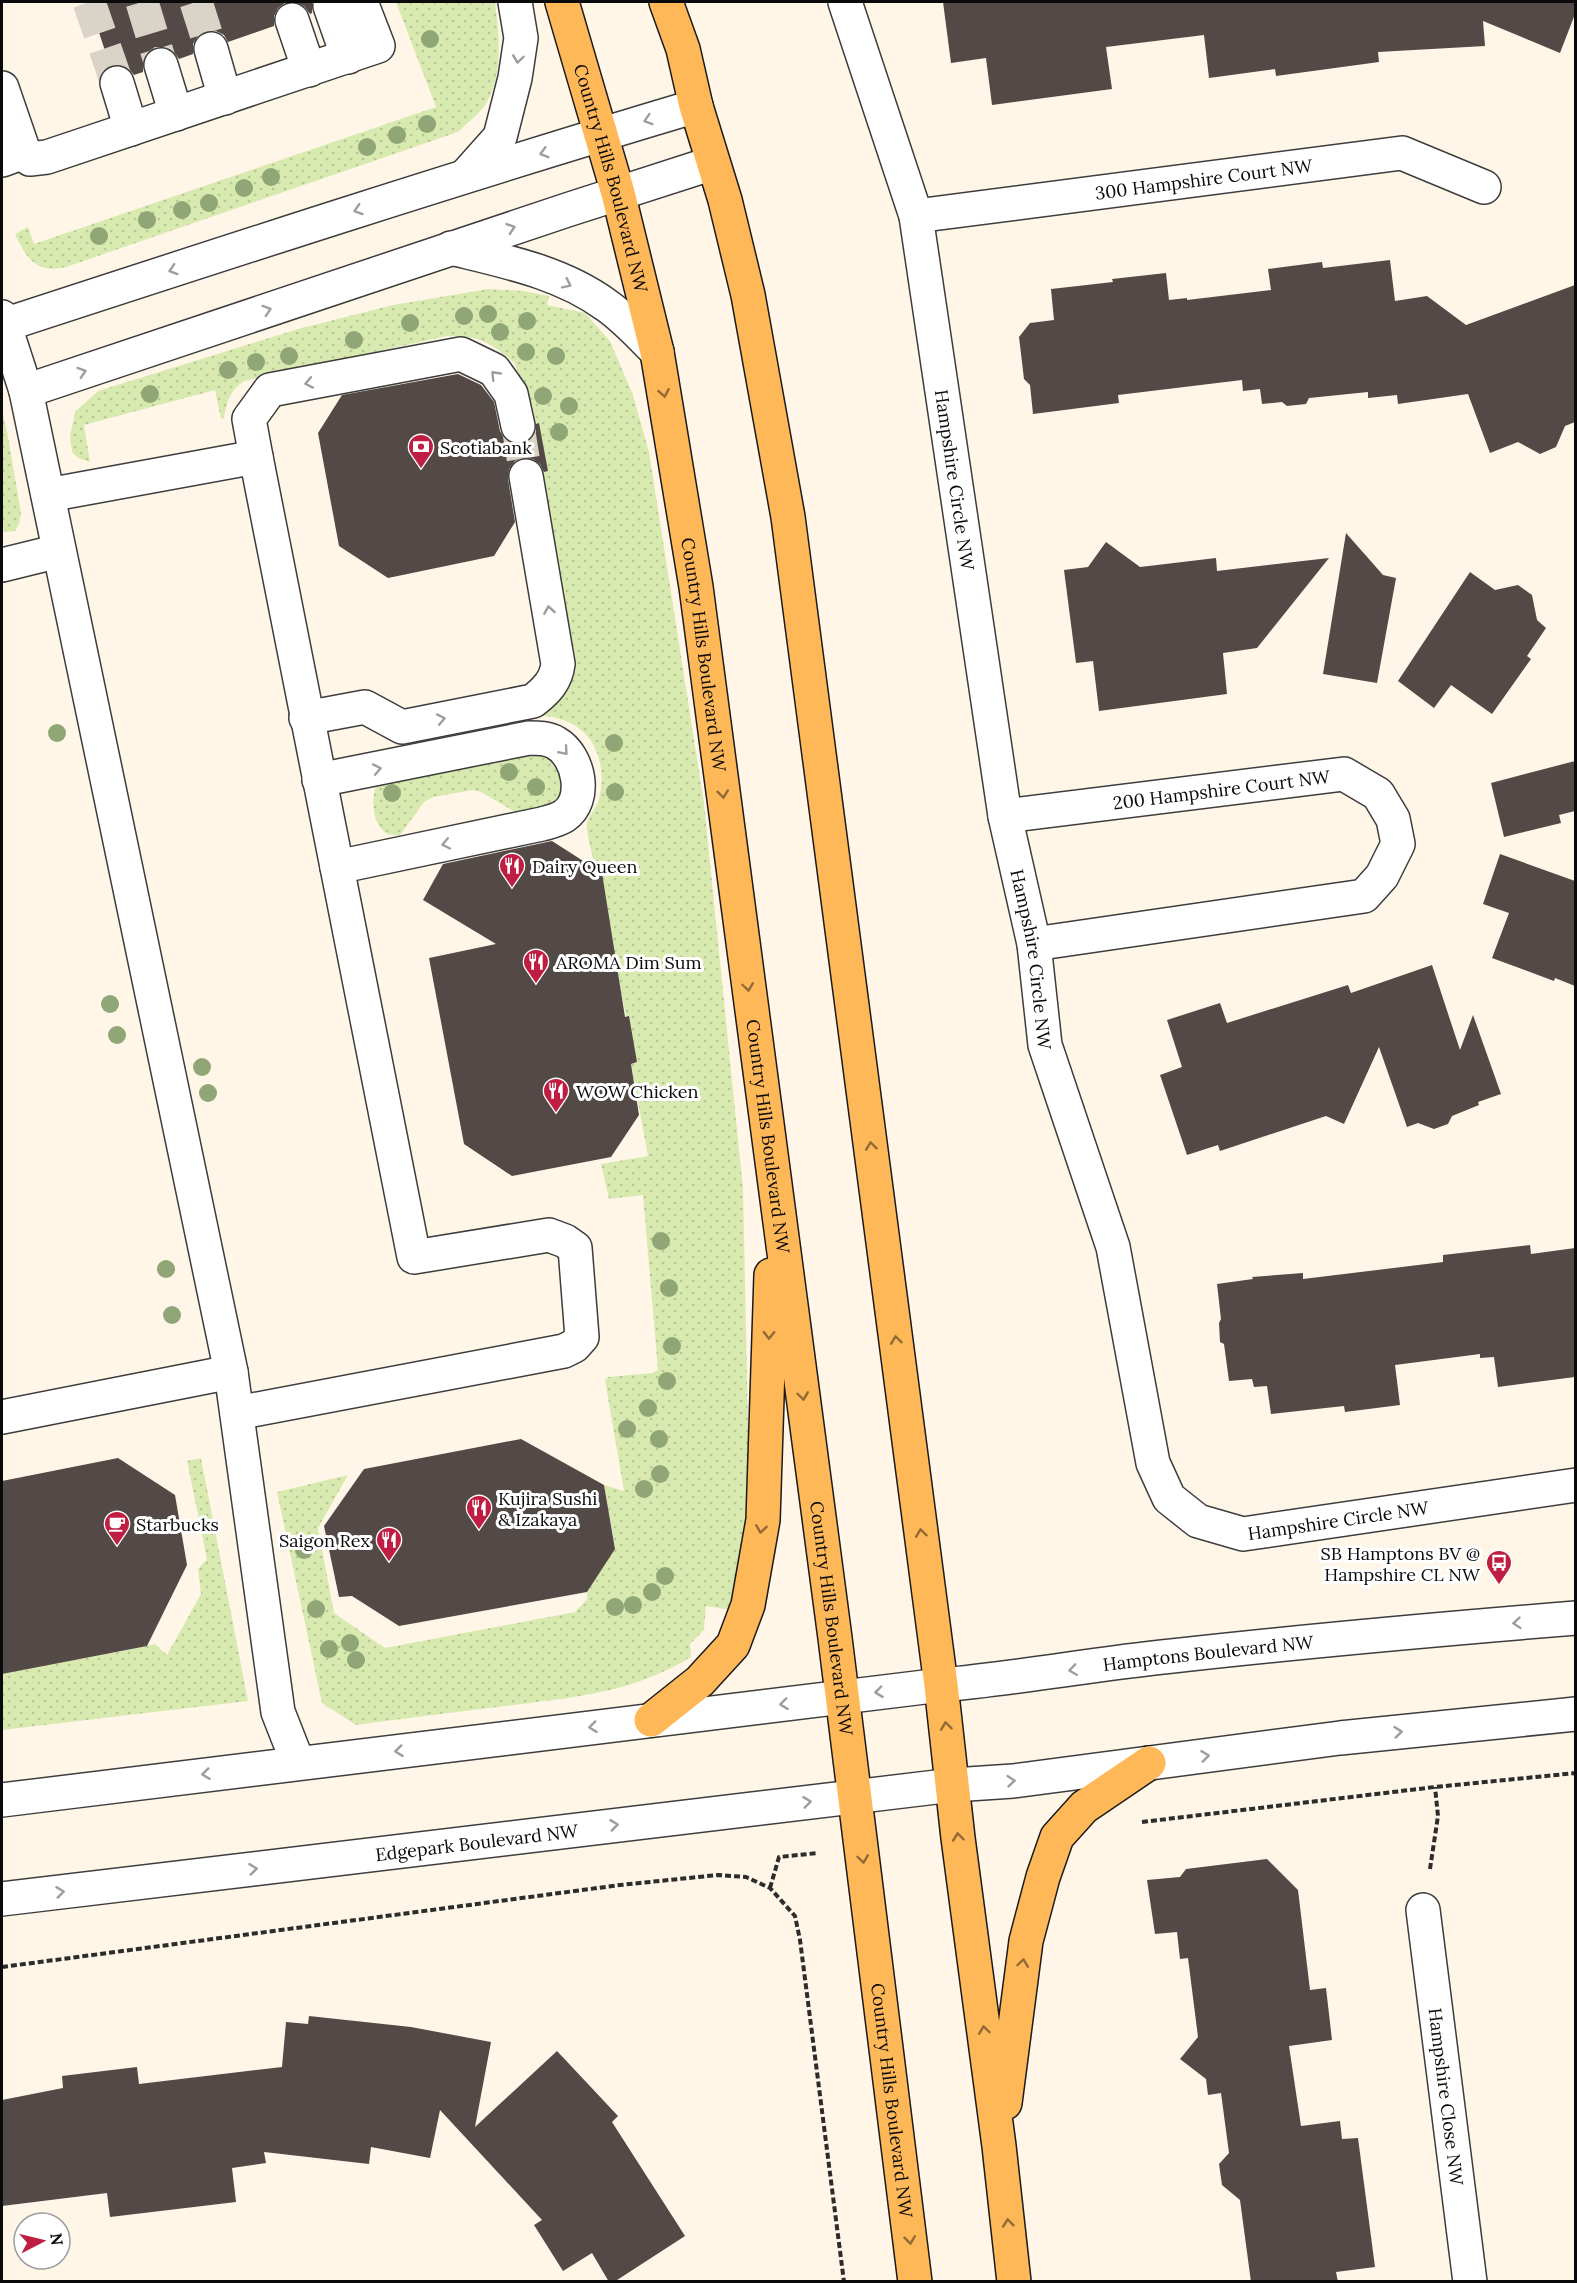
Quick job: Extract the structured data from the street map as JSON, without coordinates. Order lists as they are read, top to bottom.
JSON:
{
  "streets": {
    "main road": ["Country Hills Boulevard NW"],
    "street": [
      "300 Hampshire Court NW",
      "Hampshire Circle NW",
      "200 Hampshire Court NW",
      "Hamptons Boulevard NW",
      "Edgepark Boulevard NW",
      "Hampshire Close NW"
    ]
  },
  "crossings": [
    ["Country Hills Boulevard NW", "Hamptons Boulevard NW"],
    ["Country Hills Boulevard NW", "Edgepark Boulevard NW"],
    ["300 Hampshire Court NW", "Hampshire Circle NW"],
    ["Hampshire Circle NW", "200 Hampshire Court NW"]
  ],
  "places": {
    "bank": ["Scotiabank"],
    "restaurant": [
      "Dairy Queen",
      "AROMA Dim Sum",
      "WOW Chicken",
      "Kujira Sushi & Izakaya",
      "Saigon Rex"
    ],
    "cafe": ["Starbucks"],
    "bus stop": ["SB Hamptons BV @ Hampshire CL NW"]
  },
  "north": "right"
}
